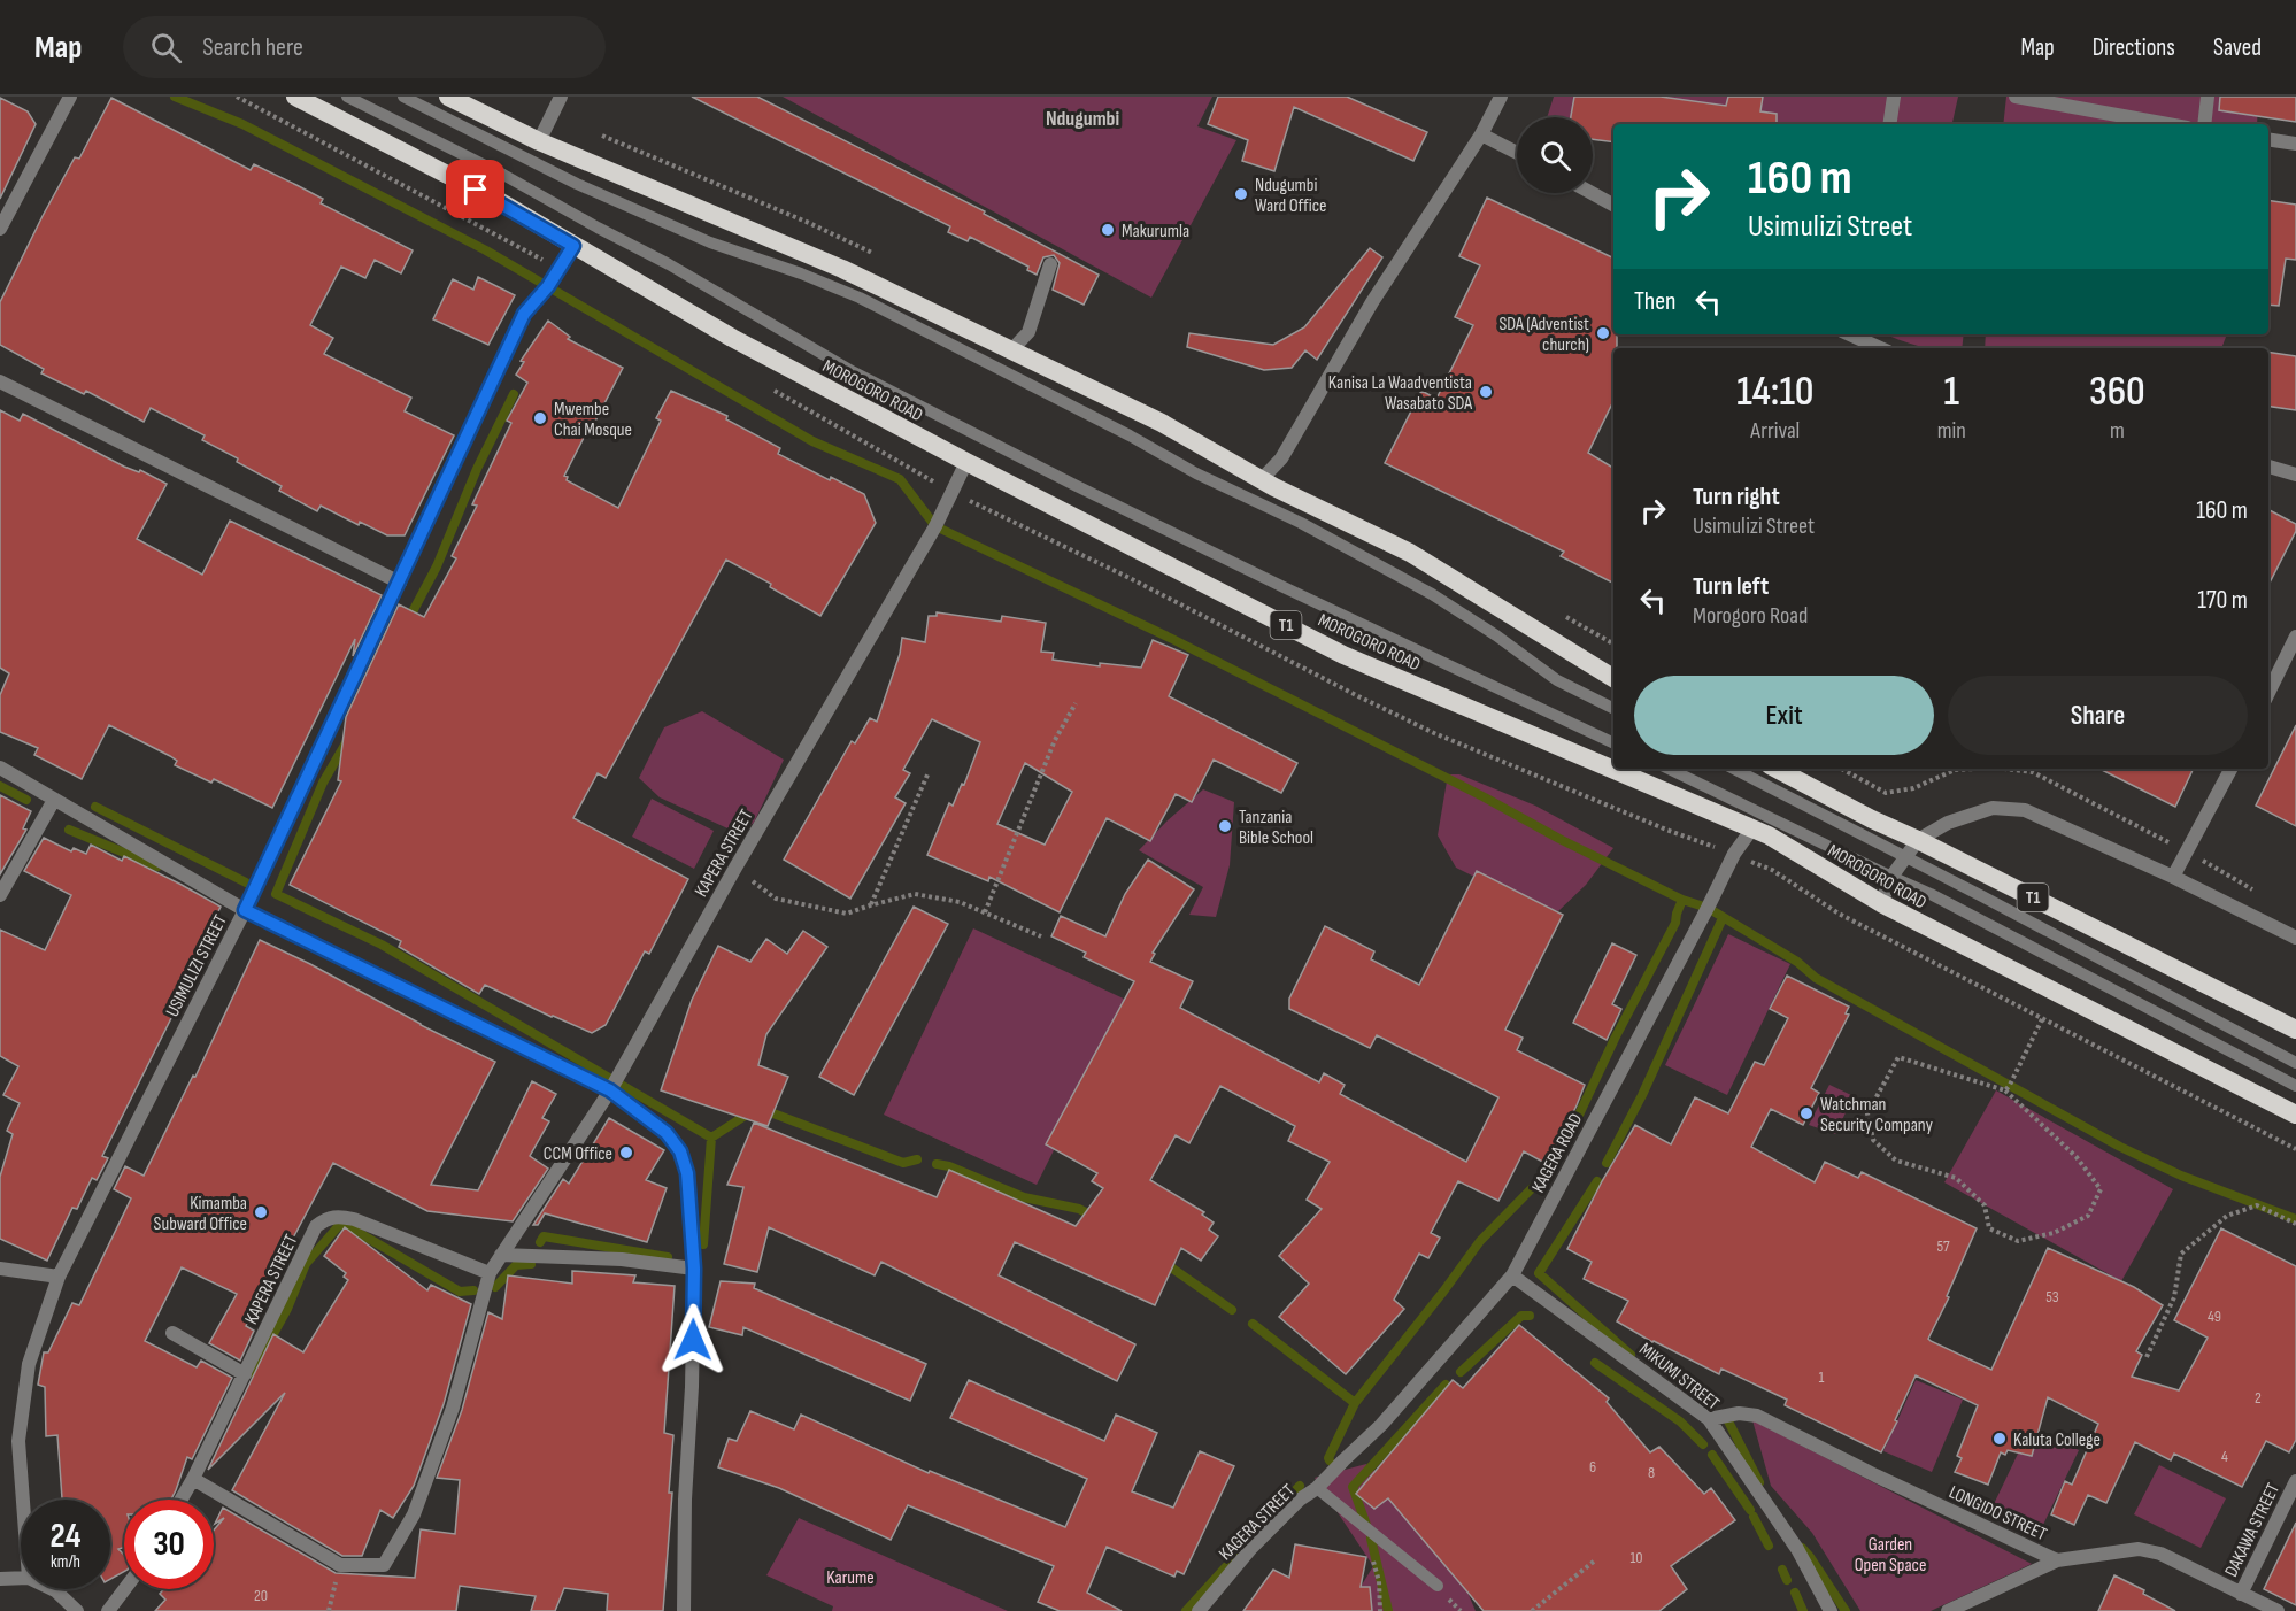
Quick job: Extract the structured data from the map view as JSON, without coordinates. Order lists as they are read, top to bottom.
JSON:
{
  "streets": {
    "highway": ["MOROGORO ROAD", "T1"],
    "street": [
      "KAPERA STREET",
      "USIMULIZI STREET",
      "KAGERA ROAD",
      "MIKUMI STREET",
      "LONGIDO STREET",
      "KAGERA STREET",
      "DAKAWA STREET"
    ]
  },
  "crossings": [
    ["MOROGORO ROAD", "KAPERA STREET"],
    ["MOROGORO ROAD", "USIMULIZI STREET"],
    ["MOROGORO ROAD", "KAGERA ROAD"],
    ["KAGERA ROAD", "MIKUMI STREET"],
    ["KAGERA ROAD", "KAGERA STREET"],
    ["MIKUMI STREET", "LONGIDO STREET"],
    ["LONGIDO STREET", "DAKAWA STREET"]
  ],
  "districts": ["Ndugumbi"],
  "parks": ["Garden Open Space", "Karume"],
  "places": [
    "Ndugumbi Ward Office",
    "Makurumla",
    "SDA (Adventist church)",
    "Kanisa La Waadventista Wasabato SDA",
    "Mwembe Chai Mosque",
    "Tanzania Bible School",
    "Watchman Security Company",
    "CCM Office",
    "Kimamba Subward Office",
    "Kaluta College"
  ],
  "house_numbers": [
    "57",
    "53",
    "49",
    "1",
    "2",
    "4",
    "6",
    "8",
    "10",
    "20"
  ],
  "page": {
    "header": "Map",
    "search": "Search here",
    "nav": ["Map", "Directions", "Saved"],
    "turn": ["160 m", "Usimulizi Street"],
    "then": "Then",
    "eta": [
      "14:10",
      "Arrival",
      "1",
      "min",
      "360",
      "m"
    ],
    "list": [
      {
        "name": "Turn right",
        "note": "Usimulizi Street",
        "value": "160 m"
      },
      {
        "name": "Turn left",
        "note": "Morogoro Road",
        "value": "170 m"
      }
    ],
    "buttons": ["Exit", "Share"],
    "speed": "24 km/h",
    "limit": "30"
  }
}
